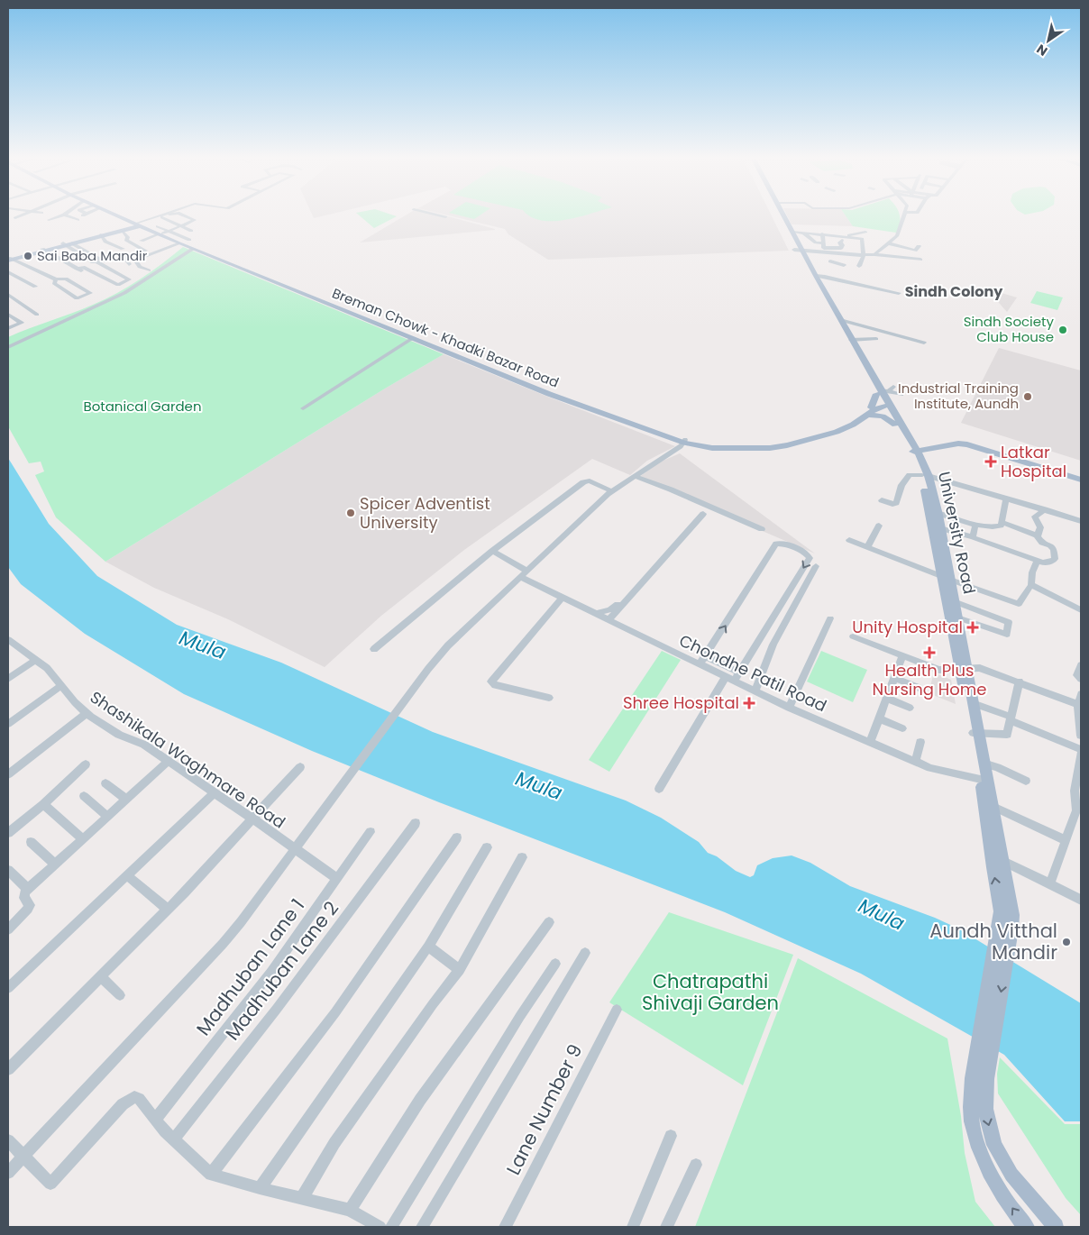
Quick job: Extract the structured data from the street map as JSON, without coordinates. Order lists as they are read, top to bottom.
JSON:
{
  "streets": {
    "main road": ["Breman Chowk - Khadki Bazar Road", "University Road"],
    "street": [
      "Chondhe Patil Road",
      "Shashikala Waghmare Road",
      "Madhuban Lane 1",
      "Madhuban Lane 2",
      "Lane Number 9"
    ]
  },
  "crossings": [
    ["Breman Chowk - Khadki Bazar Road", "University Road"],
    ["University Road", "Chondhe Patil Road"],
    ["Shashikala Waghmare Road", "Madhuban Lane 1"]
  ],
  "districts": ["Sindh Colony"],
  "water": ["Mula"],
  "parks": ["Botanical Garden", "Chatrapathi Shivaji Garden"],
  "places": {
    "other": [
      "Sai Baba Mandir",
      "Sindh Society Club House",
      "Industrial Training Institute, Aundh",
      "Spicer Adventist University",
      "Aundh Vitthal Mandir"
    ],
    "health": [
      "Latkar Hospital",
      "Unity Hospital",
      "Health Plus Nursing Home",
      "Shree Hospital"
    ]
  },
  "north": "bottom left"
}
